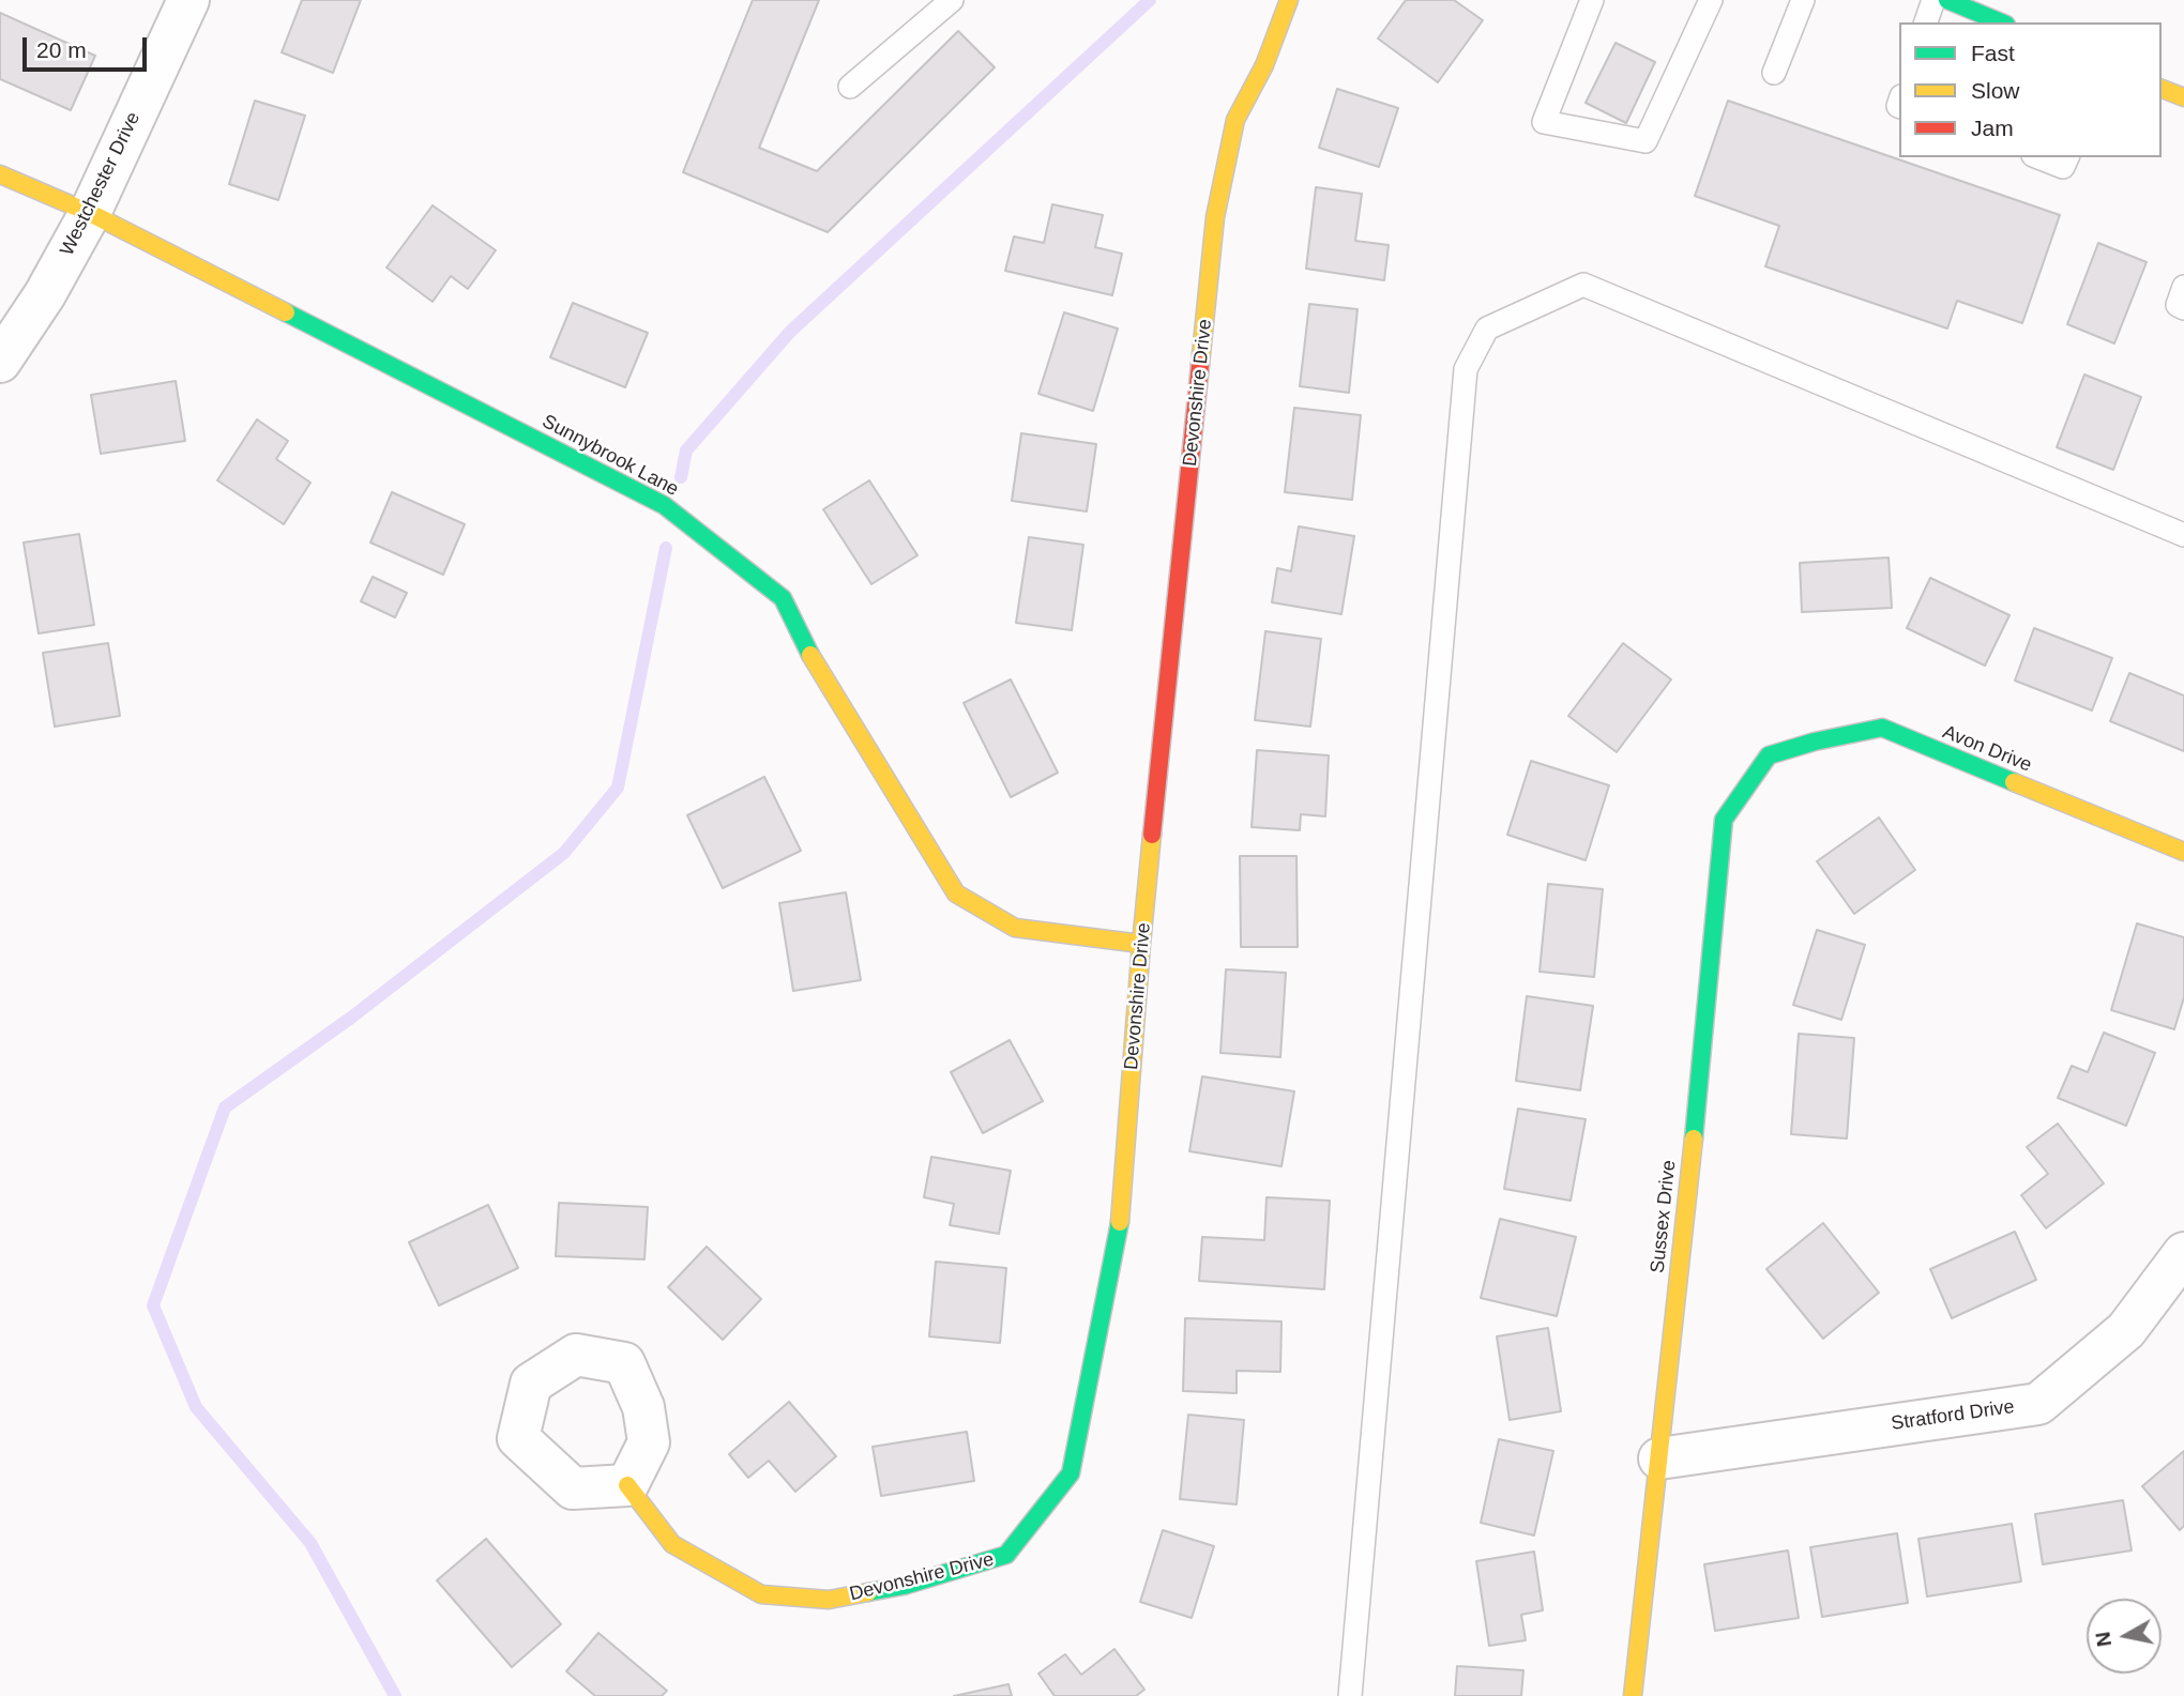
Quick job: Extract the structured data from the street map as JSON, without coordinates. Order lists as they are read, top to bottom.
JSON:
{
  "streets": {
    "street": [
      "Westchester Drive",
      "Devonshire Drive",
      "Sunnybrook Lane",
      "Avon Drive",
      "Sussex Drive",
      "Stratford Drive"
    ]
  },
  "crossings": [
    ["Westchester Drive", "Sunnybrook Lane"],
    ["Devonshire Drive", "Sunnybrook Lane"],
    ["Avon Drive", "Sussex Drive"],
    ["Sussex Drive", "Stratford Drive"]
  ],
  "legend": ["Fast", "Slow", "Jam"],
  "scale_bar": "20 m",
  "north": "left"
}
